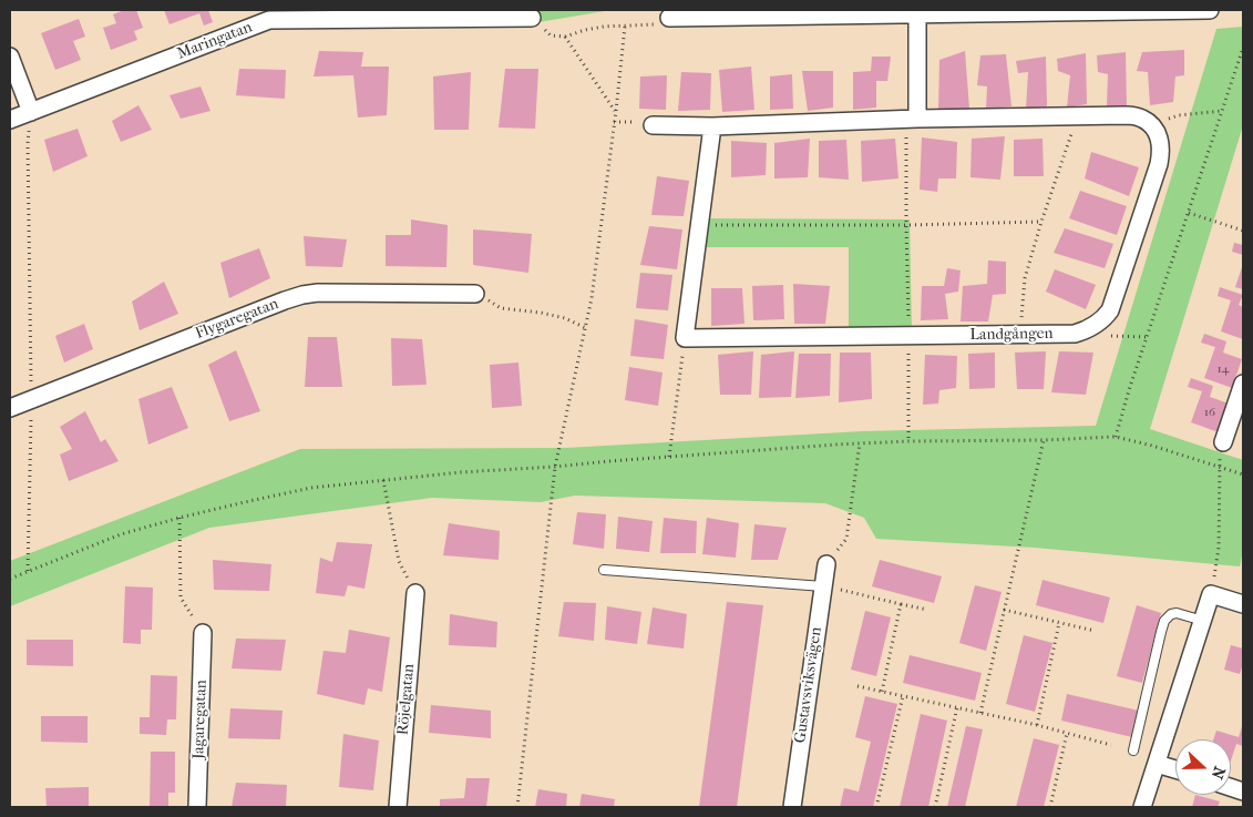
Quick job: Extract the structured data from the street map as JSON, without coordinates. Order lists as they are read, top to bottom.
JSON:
{
  "streets": {
    "street": [
      "Maringatan",
      "Flygaregatan",
      "Landgången",
      "Gustavsviksvägen",
      "Röjelgatan",
      "Jagaregatan"
    ]
  },
  "house_numbers": ["14", "16"],
  "north": "right"
}
